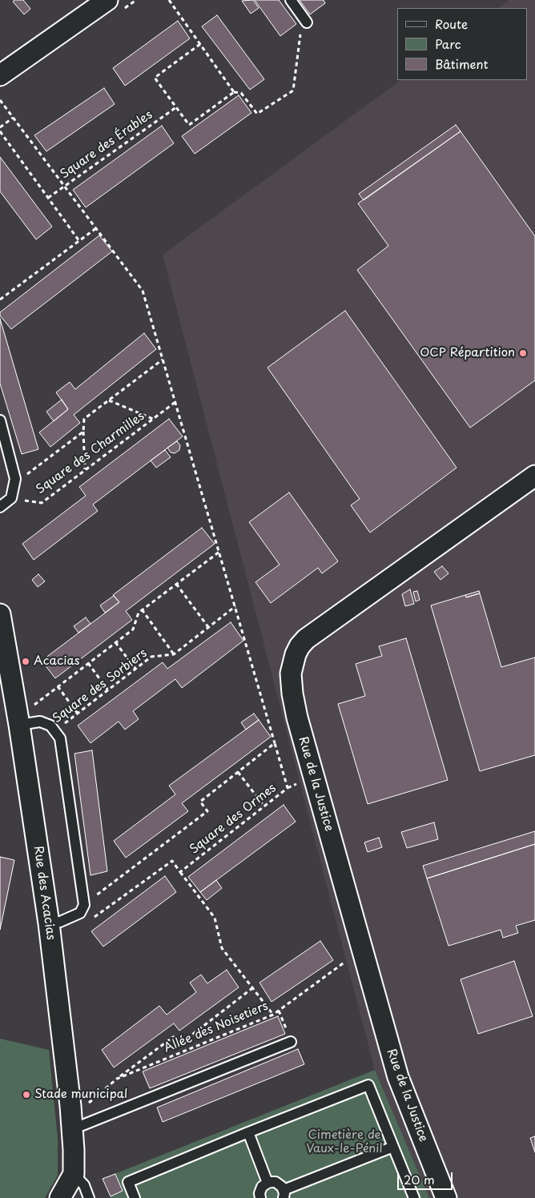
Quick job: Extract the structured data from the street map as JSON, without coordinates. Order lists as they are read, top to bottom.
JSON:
{
  "streets": {
    "street": ["Rue de la Justice", "Rue des Acacias"],
    "path": [
      "Square des Érables",
      "Square des Charmilles",
      "Square des Sorbiers",
      "Square des Ormes",
      "Allée des Noisetiers"
    ]
  },
  "crossings": [
    ["Square des Sorbiers", "Rue des Acacias"],
    ["Rue de la Justice", "Allée des Noisetiers"],
    ["Rue des Acacias", "Allée des Noisetiers"]
  ],
  "parks": ["Cimetière de Vaux-le-Pénil"],
  "places": ["OCP Répartition", "Acacias", "Stade municipal"],
  "legend": ["Route", "Parc", "Bâtiment"],
  "scale_bar": "20 m"
}
